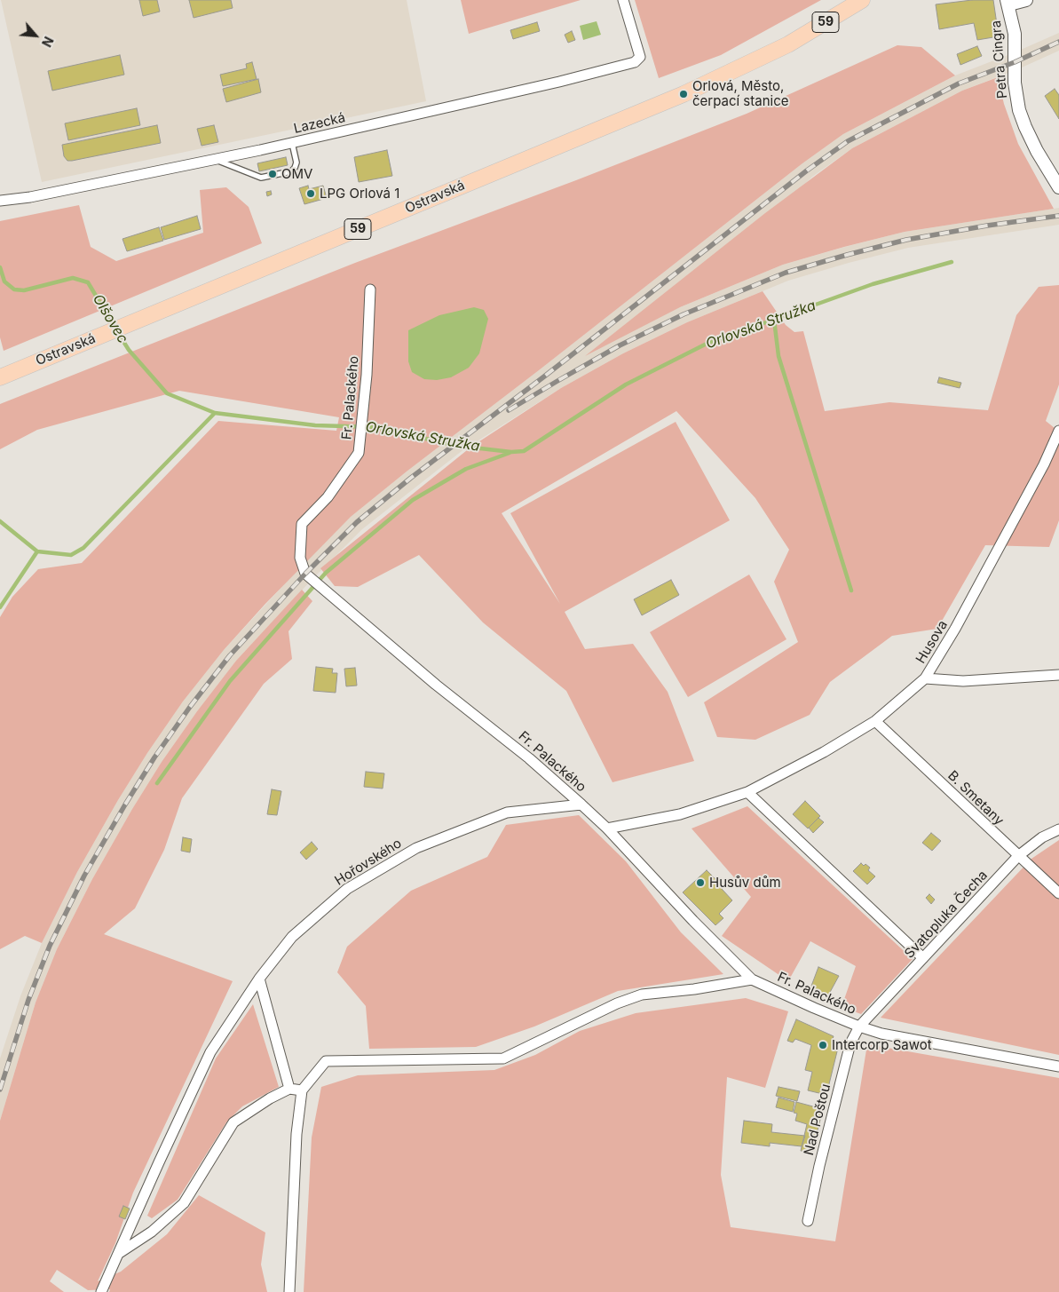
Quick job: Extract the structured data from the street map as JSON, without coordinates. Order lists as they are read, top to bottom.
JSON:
{
  "streets": {
    "main road": ["59", "Ostravská"],
    "street": [
      "Petra Cingra",
      "Lazecká",
      "Fr. Palackého",
      "Husova",
      "B. Smetany",
      "Hořovského",
      "Svatopluka Čecha",
      "Nad Poštou"
    ]
  },
  "crossings": [
    ["Fr. Palackého", "Husova"],
    ["Fr. Palackého", "Hořovského"],
    ["Fr. Palackého", "Svatopluka Čecha"],
    ["Fr. Palackého", "Nad Poštou"],
    ["Husova", "B. Smetany"],
    ["B. Smetany", "Svatopluka Čecha"],
    ["Svatopluka Čecha", "Nad Poštou"]
  ],
  "water": ["Olšovec", "Orlovská Stružka"],
  "places": [
    "Orlová, Město, čerpací stanice",
    "OMV",
    "LPG Orlová 1",
    "Husův dům",
    "Intercorp Sawot"
  ],
  "north": "bottom right"
}
